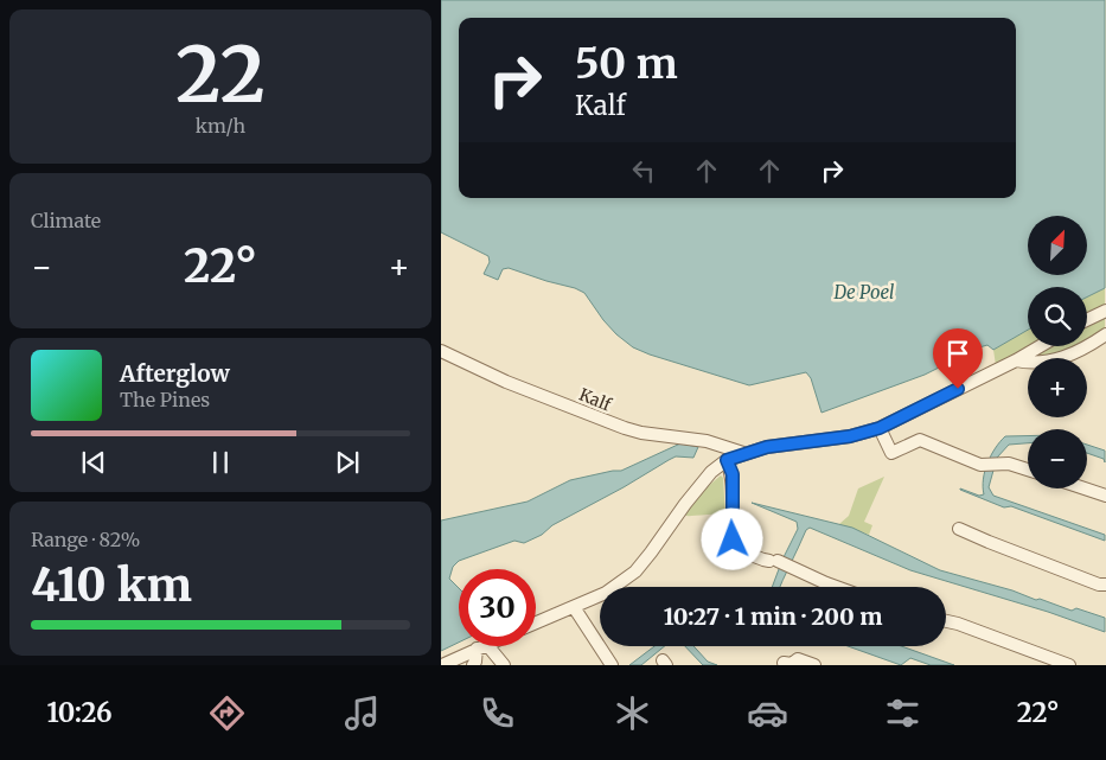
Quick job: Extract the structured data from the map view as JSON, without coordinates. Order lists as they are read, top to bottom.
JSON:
{
  "streets": {
    "street": ["Kalf"]
  },
  "water": ["De Poel"],
  "north": "top right",
  "page": {
    "tile": [
      ["22", "km/h"],
      "Climate",
      ["Range · 82%", "410 km"]
    ],
    "turn": ["50 m", "Kalf"],
    "map_buttons": ["+", "−"],
    "heat": ["−", "22°", "+"],
    "song": ["Afterglow", "The Pines"],
    "limit": "30",
    "trip": "10:27 · 1 min · 200 m",
    "tabs": ["10:26", "22°"]
  }
}
